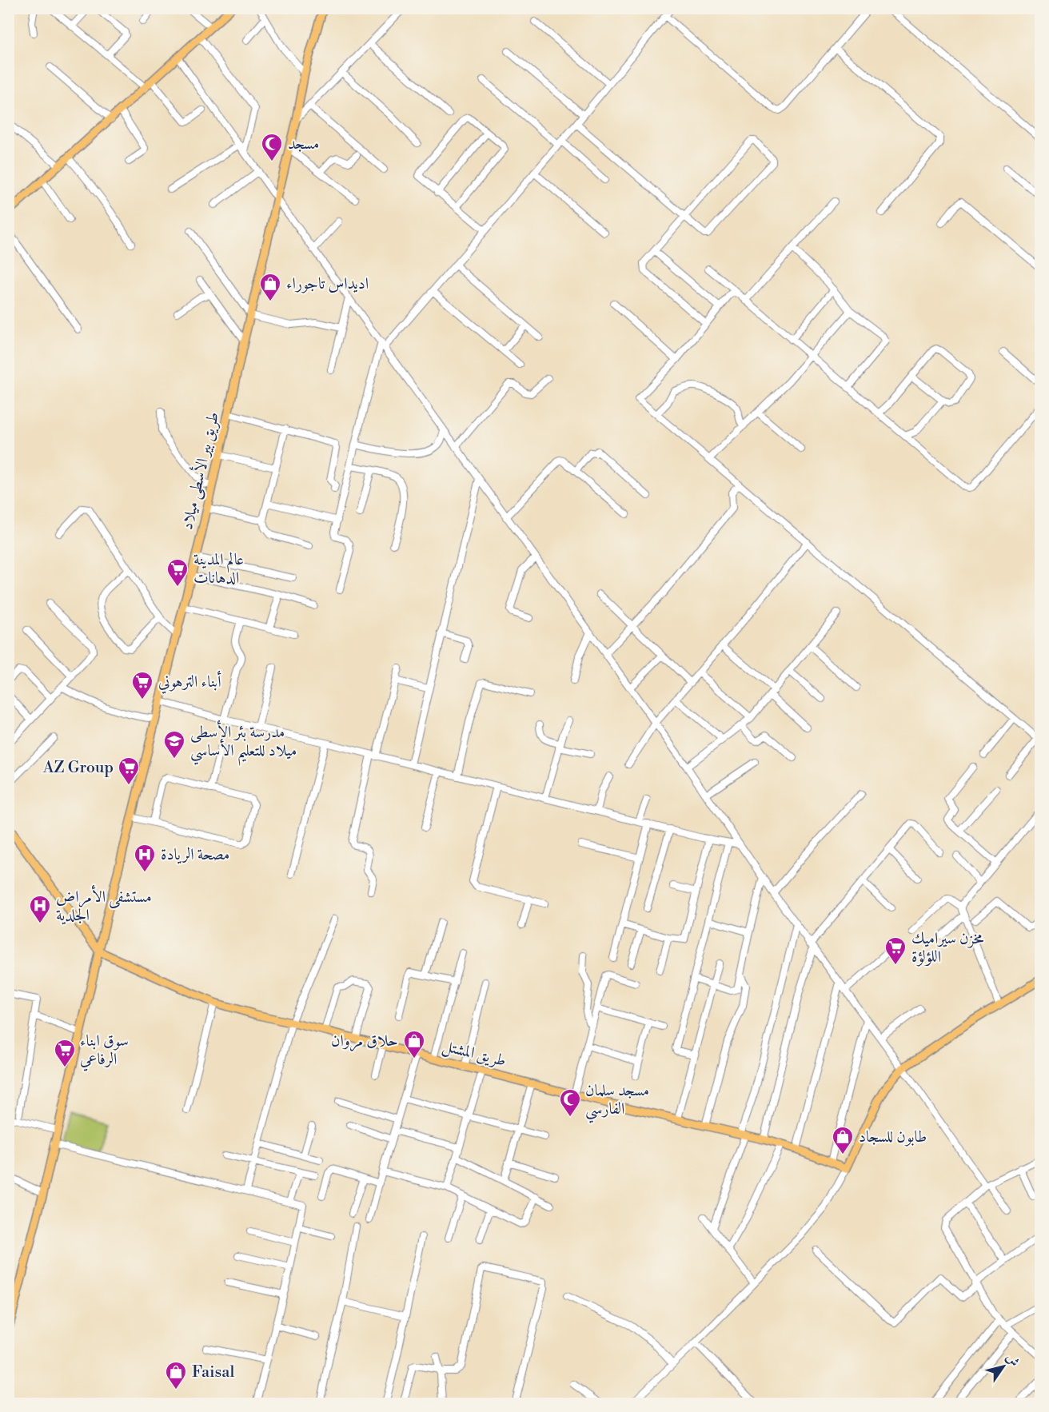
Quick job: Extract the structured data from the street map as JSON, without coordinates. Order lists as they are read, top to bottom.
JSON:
{
  "streets": {
    "main road": ["طريق بير الأسطى ميلاد", "طريق المشتل"]
  },
  "crossings": [
    ["طريق بير الأسطى ميلاد", "طريق المشتل"]
  ],
  "places": {
    "mosque": ["مسجد", "مسجد سلمان الفارسي"],
    "shop": [
      "اديداس تاجوراء",
      "حلاق مروان",
      "طابون للسجاد",
      "Faisal"
    ],
    "supermarket": [
      "عالم المدينة الدهانات",
      "أبناء الترهوني",
      "AZ Group",
      "مخزن سيراميك اللؤلؤة",
      "سوق ابناء الرفاعي"
    ],
    "school or university": ["مدرسة بئر الأسطى ميلاد للتعليم الأساسي"],
    "hospital": ["مصحة الريادة", "مستشفى الأمراض الجلدية"]
  },
  "north": "top right"
}
